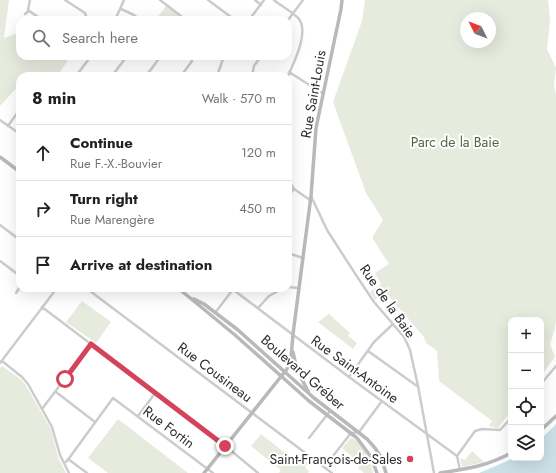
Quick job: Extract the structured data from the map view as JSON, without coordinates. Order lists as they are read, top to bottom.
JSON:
{
  "streets": {
    "main road": ["Rue Saint-Louis", "Boulevard Gréber"],
    "street": [
      "Rue de la Baie",
      "Rue Saint-Antoine",
      "Rue Cousineau",
      "Rue Fortin"
    ]
  },
  "crossings": [
    ["Rue Saint-Louis", "Rue de la Baie"],
    ["Rue Saint-Louis", "Rue Saint-Antoine"],
    ["Rue Saint-Louis", "Rue Cousineau"],
    ["Rue Saint-Louis", "Boulevard Gréber"],
    ["Rue Saint-Louis", "Rue Fortin"],
    ["Rue de la Baie", "Rue Saint-Antoine"]
  ],
  "parks": ["Parc de la Baie"],
  "places": ["Saint-François-de-Sales"],
  "north": "top left",
  "page": {
    "search": "Search here",
    "heading": ["8 min", "Walk · 570 m"],
    "list": [
      ["Continue", "Rue F.-X.-Bouvier", "120 m"],
      ["Turn right", "Rue Marengère", "450 m"],
      "Arrive at destination"
    ],
    "map_buttons": ["+", "−"]
  }
}
